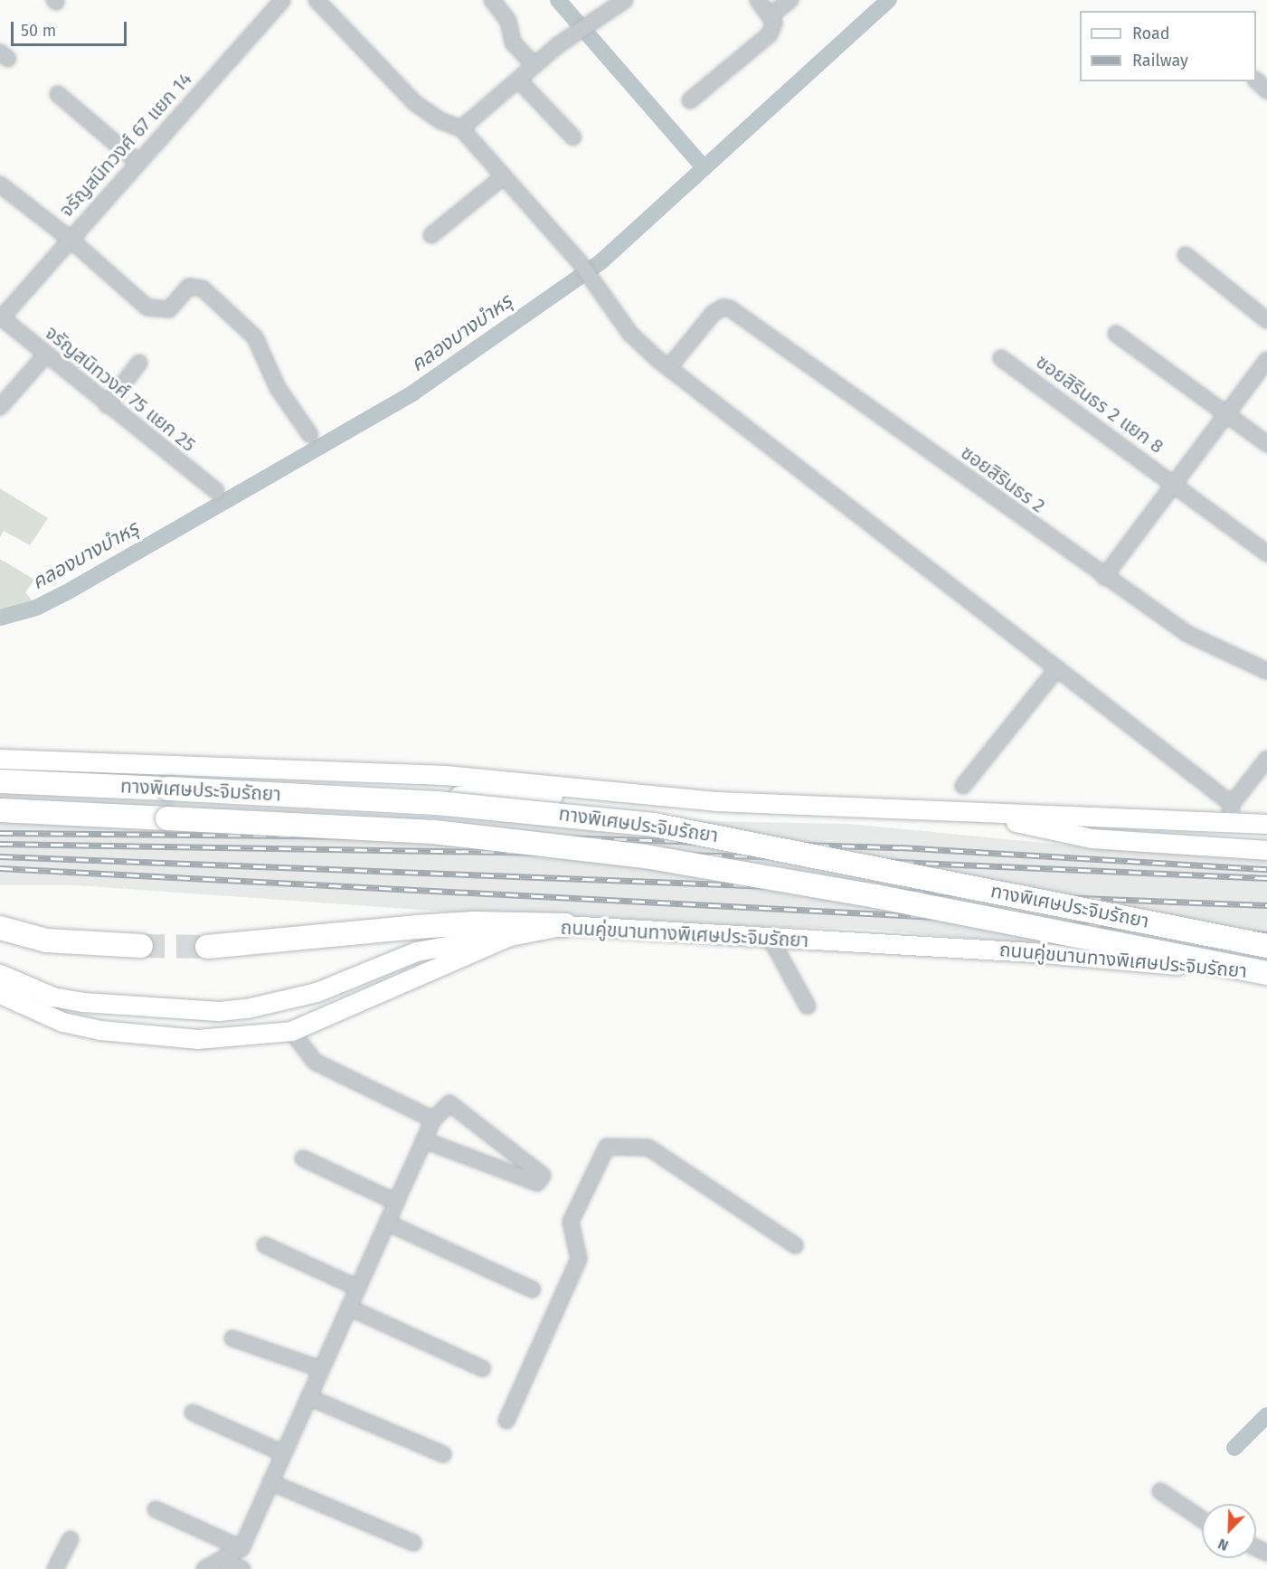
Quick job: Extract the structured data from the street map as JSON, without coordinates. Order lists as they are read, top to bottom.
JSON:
{
  "streets": {
    "highway": ["ทางพิเศษประจิมรัถยา"],
    "main road": ["ถนนคู่ขนานทางพิเศษประจิมรัถยา"],
    "street": [
      "จรัญสนิทวงศ์ 67 แยก 14",
      "จรัญสนิทวงศ์ 75 แยก 25",
      "ซอยสิรินธร 2 แยก 8",
      "ซอยสิรินธร 2"
    ]
  },
  "crossings": [
    ["จรัญสนิทวงศ์ 67 แยก 14", "จรัญสนิทวงศ์ 75 แยก 25"],
    ["ทางพิเศษประจิมรัถยา", "ถนนคู่ขนานทางพิเศษประจิมรัถยา"]
  ],
  "water": ["คลองบางบำหรุ"],
  "legend": ["Road", "Railway"],
  "scale_bar": "50 m",
  "north": "bottom left"
}
